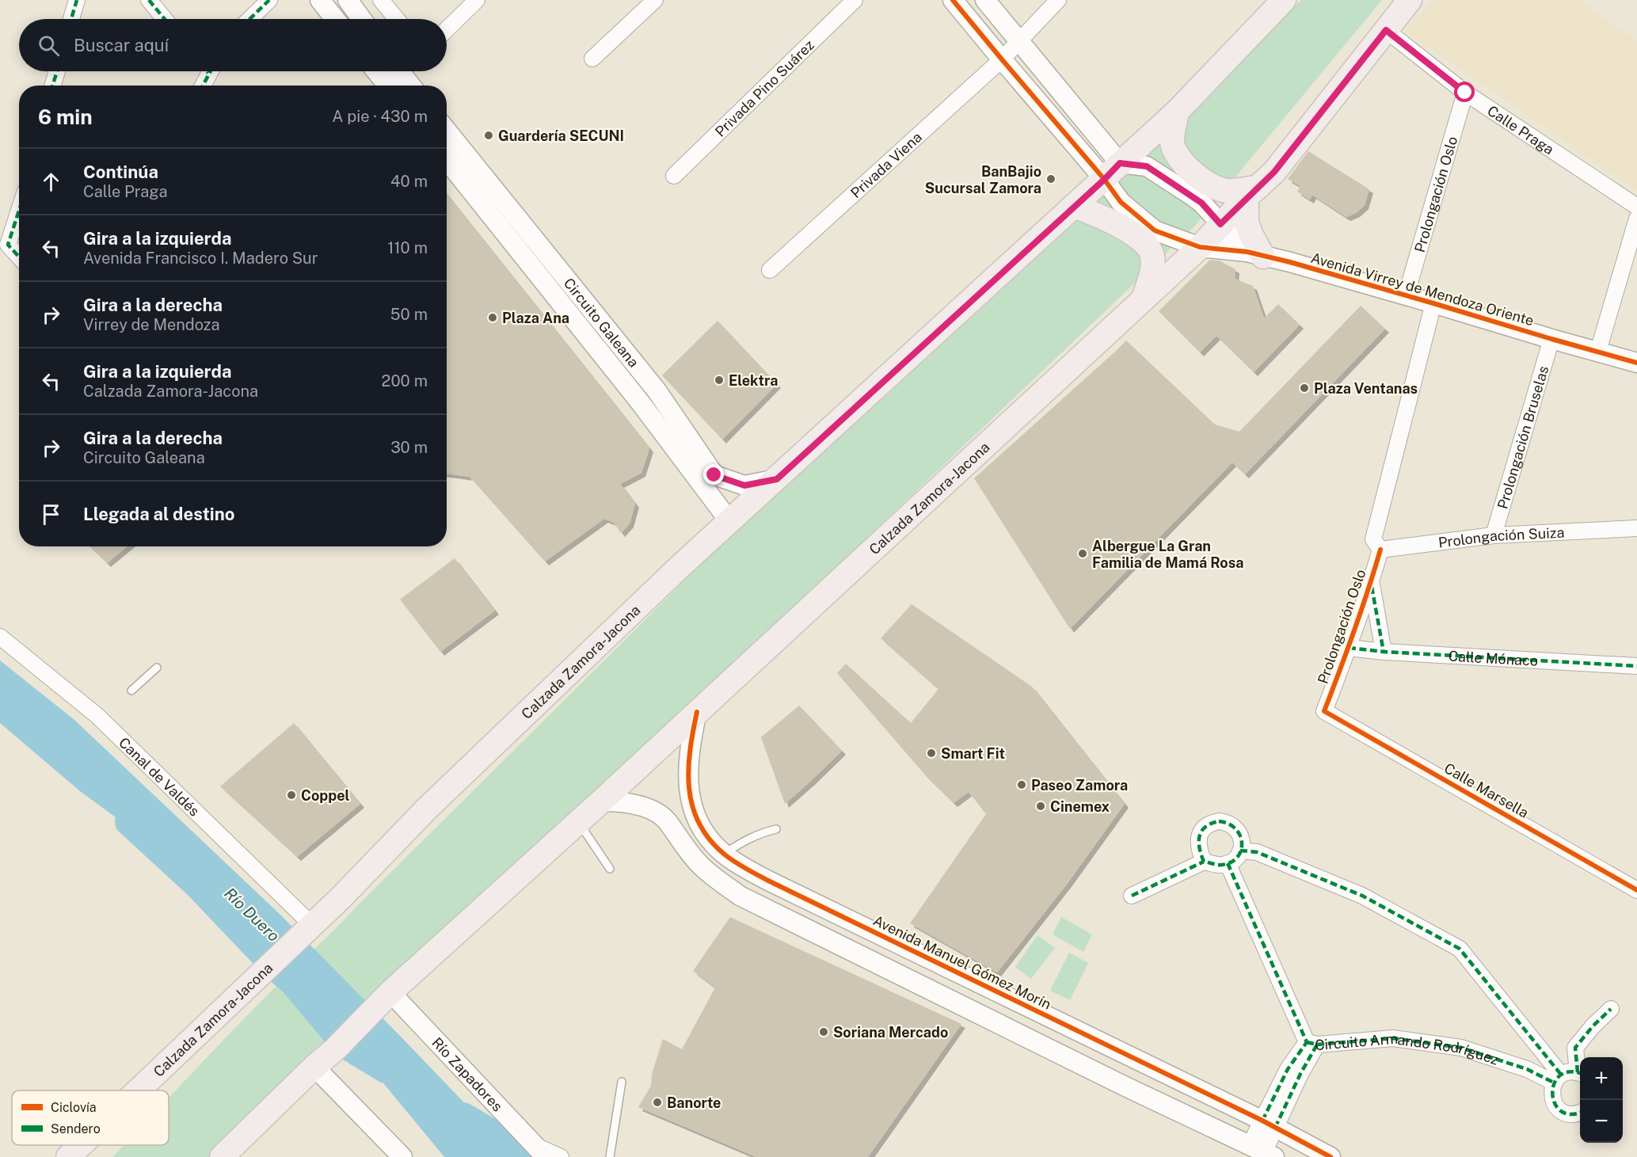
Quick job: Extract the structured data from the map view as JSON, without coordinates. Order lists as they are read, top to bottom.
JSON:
{
  "streets": {
    "main road": ["Calzada Zamora-Jacona"],
    "street": [
      "Privada Pino Suárez",
      "Calle Praga",
      "Privada Viena",
      "Prolongación Oslo",
      "Avenida Virrey de Mendoza Oriente",
      "Circuito Galeana",
      "Prolongación Bruselas",
      "Prolongación Suiza",
      "Calle Mónaco",
      "Canal de Valdés",
      "Calle Marsella",
      "Avenida Manuel Gómez Morín",
      "Circuito Armando Rodríguez",
      "Río Zapadores"
    ]
  },
  "crossings": [
    ["Calle Praga", "Prolongación Oslo"],
    ["Calle Praga", "Calzada Zamora-Jacona"],
    ["Prolongación Oslo", "Avenida Virrey de Mendoza Oriente"],
    ["Prolongación Oslo", "Prolongación Suiza"],
    ["Prolongación Oslo", "Calle Mónaco"],
    ["Prolongación Oslo", "Calle Marsella"],
    ["Avenida Virrey de Mendoza Oriente", "Prolongación Bruselas"],
    ["Avenida Virrey de Mendoza Oriente", "Calzada Zamora-Jacona"],
    ["Circuito Galeana", "Calzada Zamora-Jacona"],
    ["Prolongación Bruselas", "Prolongación Suiza"],
    ["Calzada Zamora-Jacona", "Canal de Valdés"],
    ["Calzada Zamora-Jacona", "Avenida Manuel Gómez Morín"],
    ["Calzada Zamora-Jacona", "Río Zapadores"]
  ],
  "water": ["Río Duero"],
  "places": [
    "Guardería SECUNI",
    "BanBajio Sucursal Zamora",
    "Plaza Ana",
    "Elektra",
    "Plaza Ventanas",
    "Albergue La Gran Familia de Mamá Rosa",
    "Smart Fit",
    "Paseo Zamora",
    "Coppel",
    "Cinemex",
    "Soriana Mercado",
    "Banorte"
  ],
  "legend": ["Ciclovía", "Sendero"],
  "page": {
    "search": "Buscar aquí",
    "heading": ["6 min", "A pie · 430 m"],
    "list": [
      ["Continúa", "Calle Praga", "40 m"],
      ["Gira a la izquierda", "Avenida Francisco I. Madero Sur", "110 m"],
      ["Gira a la derecha", "Virrey de Mendoza", "50 m"],
      ["Gira a la izquierda", "Calzada Zamora-Jacona", "200 m"],
      ["Gira a la derecha", "Circuito Galeana", "30 m"],
      "Llegada al destino"
    ],
    "map_buttons": ["+", "−"]
  }
}
